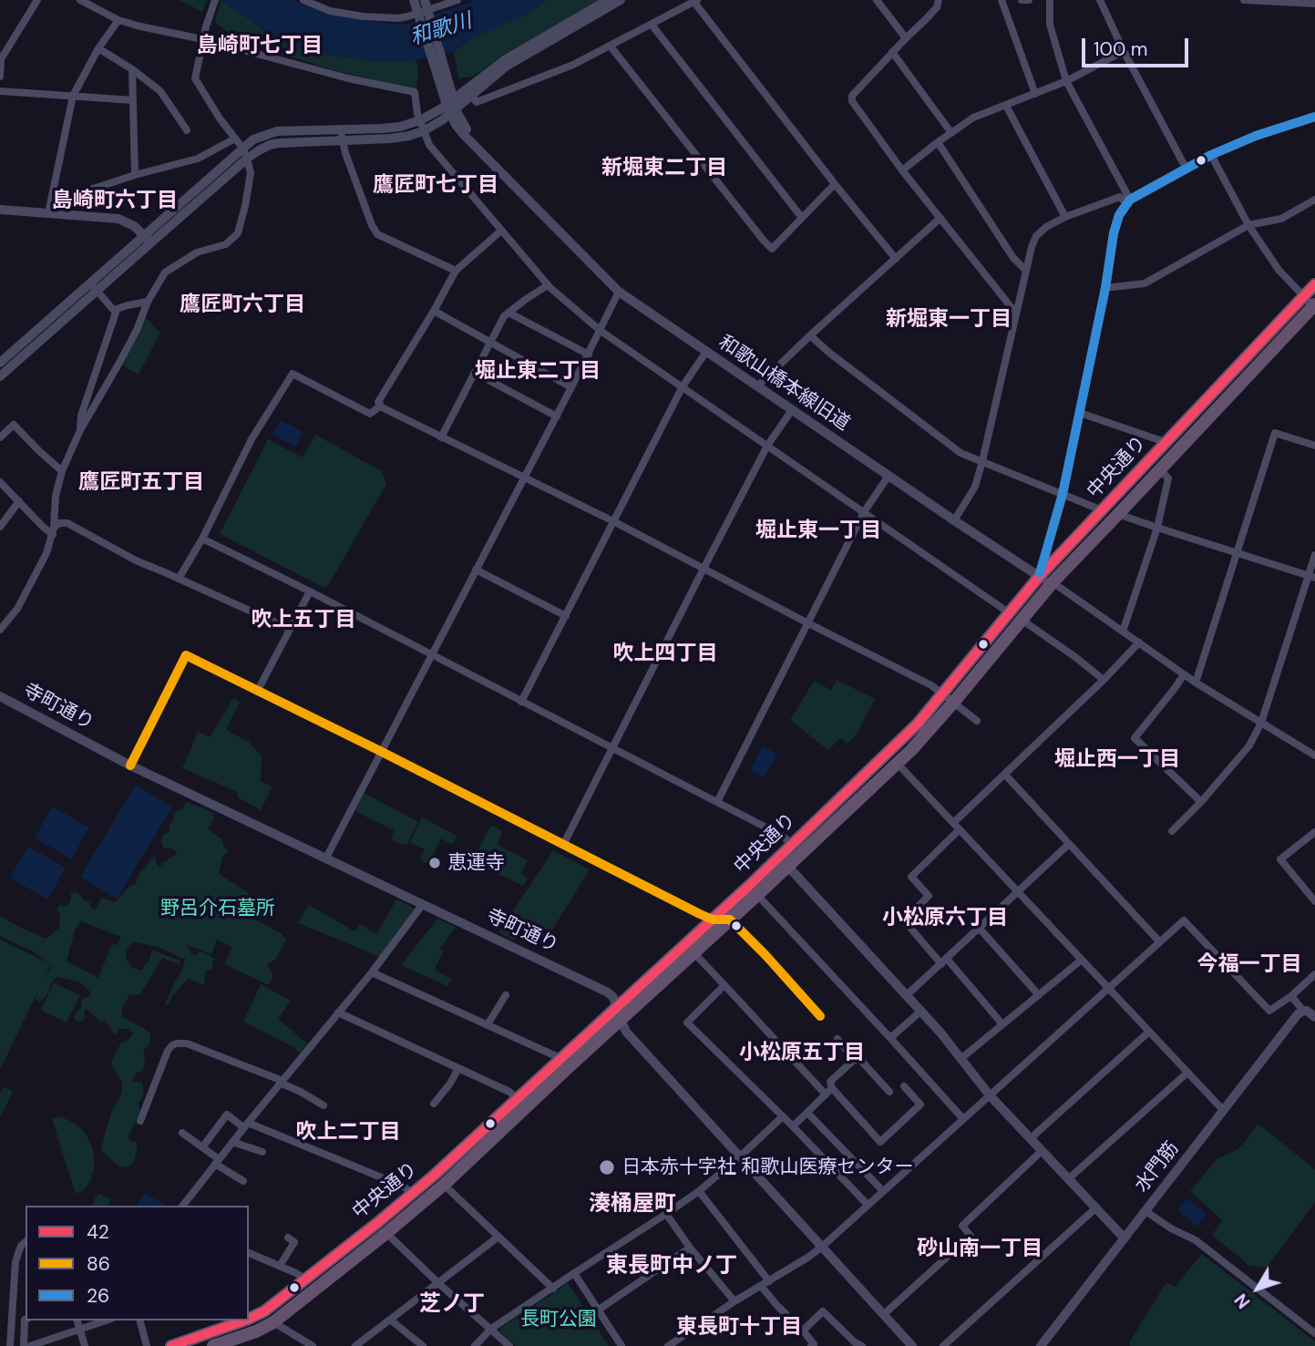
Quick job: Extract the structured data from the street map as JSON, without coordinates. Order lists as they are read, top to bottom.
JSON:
{
  "streets": {
    "highway": ["中央通り"],
    "street": ["和歌山橋本線旧道", "寺町通り", "水門筋"]
  },
  "crossings": [
    ["和歌山橋本線旧道", "中央通り"],
    ["中央通り", "寺町通り"]
  ],
  "districts": [
    "島崎町七丁目",
    "新堀東二丁目",
    "鷹匠町七丁目",
    "島崎町六丁目",
    "鷹匠町六丁目",
    "新堀東一丁目",
    "堀止東二丁目",
    "鷹匠町五丁目",
    "堀止東一丁目",
    "吹上五丁目",
    "吹上四丁目",
    "堀止西一丁目",
    "小松原六丁目",
    "今福一丁目",
    "小松原五丁目",
    "吹上二丁目",
    "湊桶屋町",
    "砂山南一丁目",
    "東長町中ノ丁",
    "芝ノ丁",
    "東長町十丁目"
  ],
  "water": ["和歌川"],
  "parks": ["野呂介石墓所", "長町公園"],
  "places": ["恵運寺", "日本赤十字社 和歌山医療センター"],
  "lines": ["transit line 26", "transit line 42", "transit line 86"],
  "legend": ["42", "86", "26"],
  "scale_bar": "100 m",
  "north": "bottom left"
}
